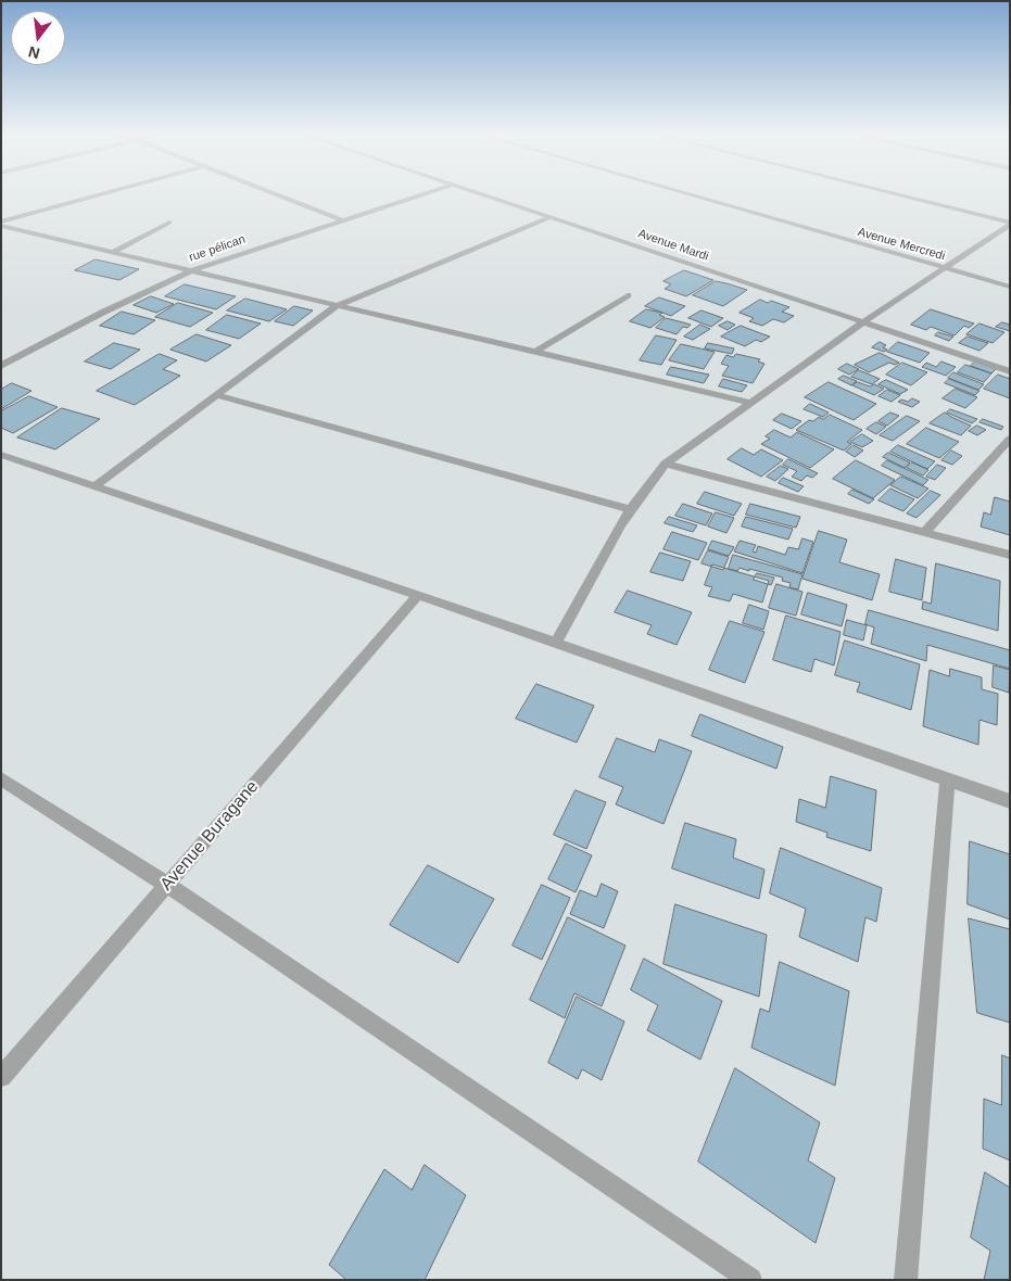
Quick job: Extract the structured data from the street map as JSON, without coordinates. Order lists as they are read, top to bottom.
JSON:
{
  "streets": {
    "street": [
      "Avenue Mercredi",
      "Avenue Mardi",
      "rue pélican",
      "Avenue Buragane"
    ]
  },
  "north": "bottom"
}
